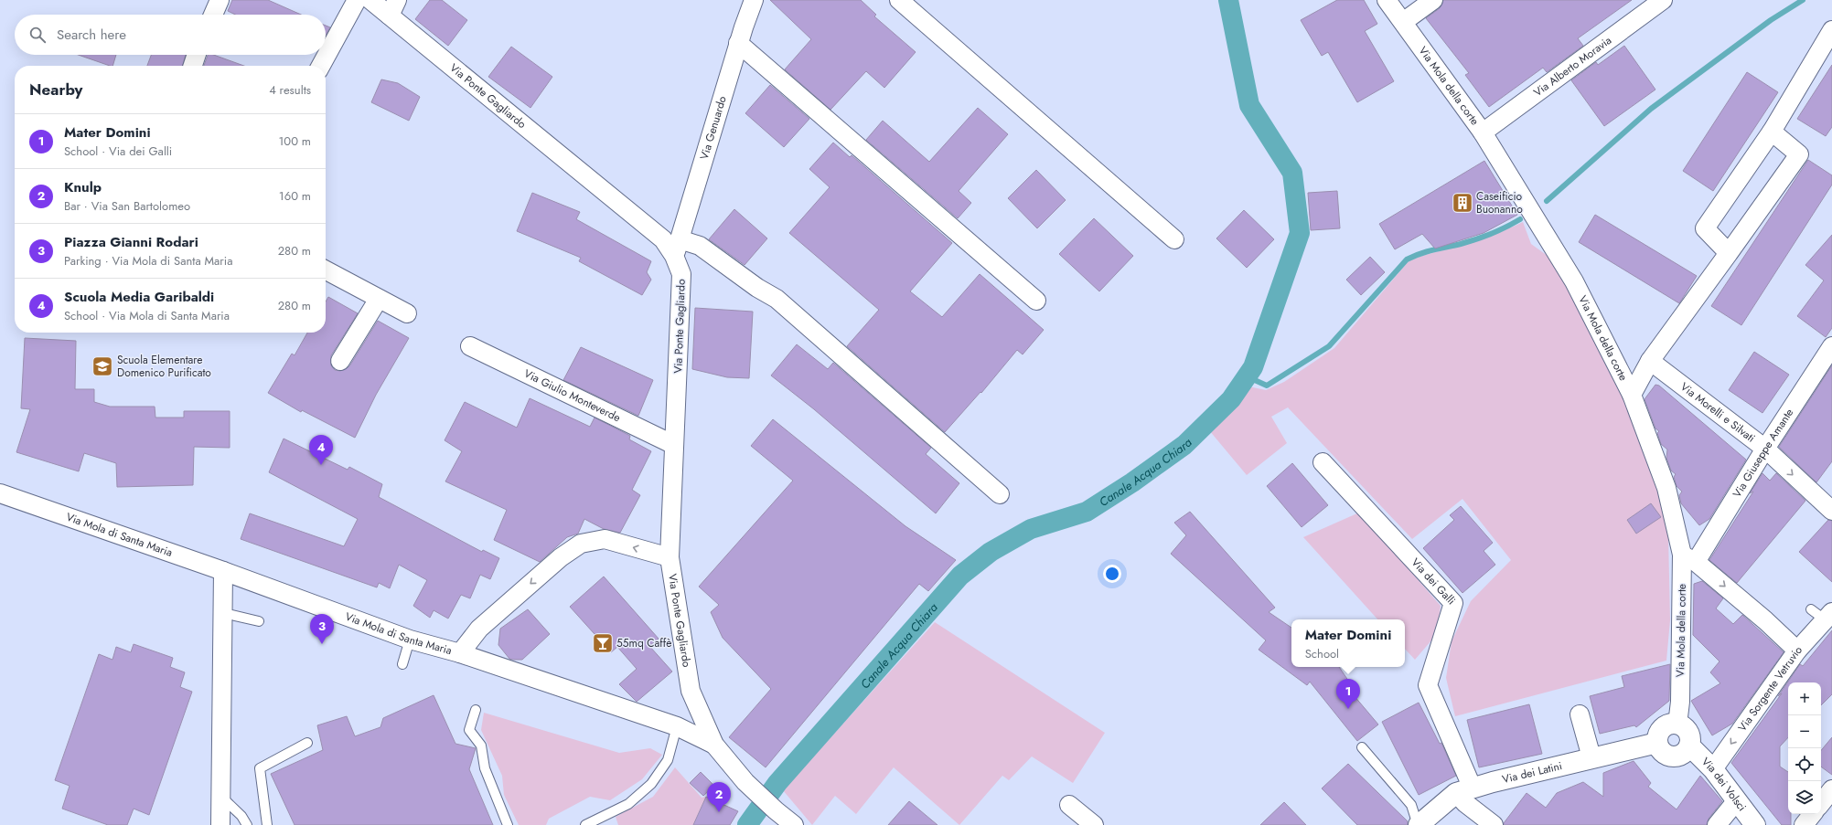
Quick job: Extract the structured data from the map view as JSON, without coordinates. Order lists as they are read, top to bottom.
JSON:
{
  "streets": {
    "street": [
      "Via Alberto Moravia",
      "Via Mola della corte",
      "Via Ponte Gagliardo",
      "Via Genuardo",
      "Via Giulio Monteverde",
      "Via Morelli e Silvati",
      "Via Giuseppe Amante",
      "Via Mola di Santa Maria",
      "Via dei Galli",
      "Via Sorgente Vetruvio",
      "Via dei Latini",
      "Via dei Volsci"
    ]
  },
  "crossings": [
    ["Via Alberto Moravia", "Via Mola della corte"],
    ["Via Mola della corte", "Via Giuseppe Amante"],
    ["Via Mola della corte", "Via dei Latini"],
    ["Via Mola della corte", "Via dei Volsci"],
    ["Via Ponte Gagliardo", "Via Genuardo"],
    ["Via Ponte Gagliardo", "Via Giulio Monteverde"],
    ["Via Ponte Gagliardo", "Via Mola di Santa Maria"],
    ["Via Morelli e Silvati", "Via Giuseppe Amante"],
    ["Via dei Galli", "Via dei Latini"],
    ["Via Sorgente Vetruvio", "Via dei Volsci"],
    ["Via dei Latini", "Via dei Volsci"]
  ],
  "one_way": ["Via Sorgente Vetruvio"],
  "water": ["Canale Acqua Chiara"],
  "places": {
    "building": ["Caseificio Buonanno"],
    "school or university": ["Scuola Elementare Domenico Purificato"],
    "bar": ["55mq Caffè"]
  },
  "page": {
    "search": "Search here",
    "heading": ["Nearby", "4 results"],
    "list": [
      {
        "mark": "1",
        "name": "Mater Domini",
        "note": "School · Via dei Galli",
        "value": "100 m"
      },
      {
        "mark": "2",
        "name": "Knulp",
        "note": "Bar · Via San Bartolomeo",
        "value": "160 m"
      },
      {
        "mark": "3",
        "name": "Piazza Gianni Rodari",
        "note": "Parking · Via Mola di Santa Maria",
        "value": "280 m"
      },
      {
        "mark": "4",
        "name": "Scuola Media Garibaldi",
        "note": "School · Via Mola di Santa Maria",
        "value": "280 m"
      }
    ],
    "pins": [
      "4",
      "3",
      "1",
      "2"
    ],
    "popup": ["Mater Domini", "School"],
    "map_buttons": ["+", "−"]
  }
}
